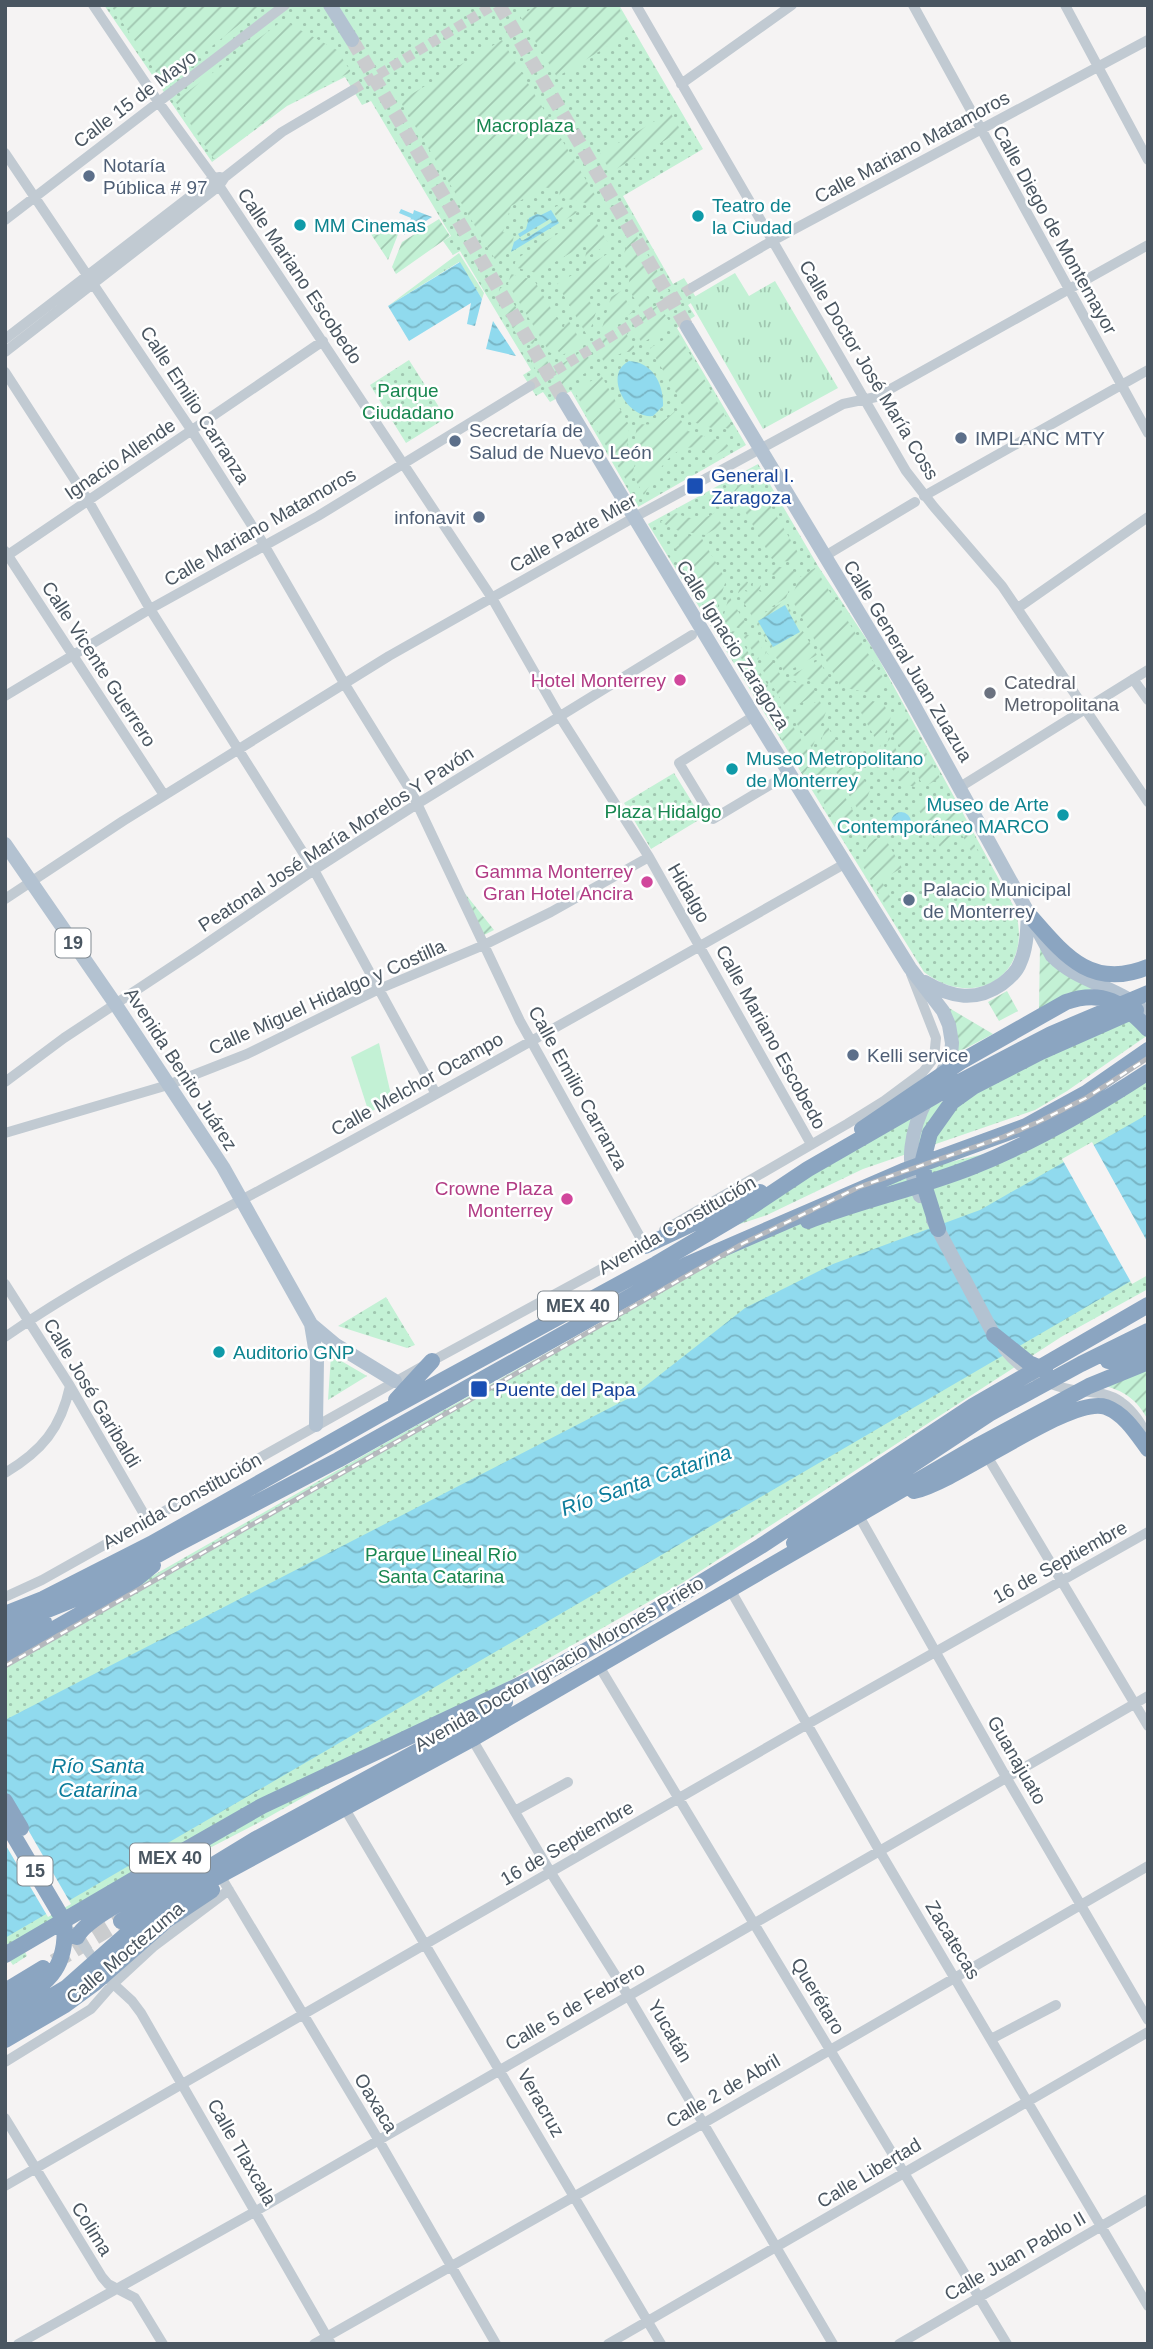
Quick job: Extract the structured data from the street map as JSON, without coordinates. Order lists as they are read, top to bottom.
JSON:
{
  "streets": {
    "highway": [
      "Avenida Constitución",
      "MEX 40",
      "Avenida Doctor Ignacio Morones Prieto",
      "15"
    ],
    "main road": [
      "Calle Ignacio Zaragoza",
      "Calle General Juan Zuazua",
      "19",
      "Avenida Benito Juárez"
    ],
    "street": [
      "Calle 15 de Mayo",
      "Calle Mariano Matamoros",
      "Calle Diego de Montemayor",
      "Calle Mariano Escobedo",
      "Calle Doctor José María Coss",
      "Calle Emilio Carranza",
      "Ignacio Allende",
      "Calle Padre Mier",
      "Calle Vicente Guerrero",
      "Peatonal José María Morelos Y Pavón",
      "Hidalgo",
      "Calle Miguel Hidalgo y Costilla",
      "Calle Melchor Ocampo",
      "Calle José Garibaldi",
      "16 de Septiembre",
      "Guanajuato",
      "Zacatecas",
      "Calle Moctezuma",
      "Querétaro",
      "Calle 5 de Febrero",
      "Yucatán",
      "Calle 2 de Abril",
      "Oaxaca",
      "Veracruz",
      "Calle Tlaxcala",
      "Calle Libertad",
      "Colima",
      "Calle Juan Pablo II"
    ]
  },
  "crossings": [
    ["Calle 15 de Mayo", "Calle Mariano Escobedo"],
    ["Calle 15 de Mayo", "Calle Emilio Carranza"],
    ["Calle Mariano Matamoros", "Calle Diego de Montemayor"],
    ["Calle Mariano Matamoros", "Calle Mariano Escobedo"],
    ["Calle Mariano Matamoros", "Calle Doctor José María Coss"],
    ["Calle Mariano Matamoros", "Calle Emilio Carranza"],
    ["Calle Mariano Matamoros", "Calle Vicente Guerrero"],
    ["Calle Diego de Montemayor", "Calle Padre Mier"],
    ["Calle Mariano Escobedo", "Ignacio Allende"],
    ["Calle Mariano Escobedo", "Calle Padre Mier"],
    ["Calle Mariano Escobedo", "Peatonal José María Morelos Y Pavón"],
    ["Calle Mariano Escobedo", "Hidalgo"],
    ["Calle Mariano Escobedo", "Calle Miguel Hidalgo y Costilla"],
    ["Calle Mariano Escobedo", "Calle Melchor Ocampo"],
    ["Calle Doctor José María Coss", "Calle Padre Mier"],
    ["Calle Emilio Carranza", "Ignacio Allende"],
    ["Calle Emilio Carranza", "Calle Padre Mier"],
    ["Calle Emilio Carranza", "Peatonal José María Morelos Y Pavón"],
    ["Calle Emilio Carranza", "Calle Miguel Hidalgo y Costilla"],
    ["Calle Emilio Carranza", "Calle Melchor Ocampo"],
    ["Ignacio Allende", "Calle Vicente Guerrero"],
    ["Calle Padre Mier", "Calle Ignacio Zaragoza"],
    ["Calle Padre Mier", "Calle General Juan Zuazua"],
    ["Calle Padre Mier", "Calle Vicente Guerrero"],
    ["Calle Padre Mier", "Avenida Benito Juárez"],
    ["Calle Ignacio Zaragoza", "Calle Melchor Ocampo"],
    ["Peatonal José María Morelos Y Pavón", "Avenida Benito Juárez"],
    ["Hidalgo", "Calle Miguel Hidalgo y Costilla"],
    ["Hidalgo", "Calle Melchor Ocampo"],
    ["Calle Miguel Hidalgo y Costilla", "Avenida Benito Juárez"],
    ["Avenida Benito Juárez", "Calle Melchor Ocampo"],
    ["Calle Melchor Ocampo", "Calle José Garibaldi"],
    ["MEX 40", "Avenida Doctor Ignacio Morones Prieto"],
    ["MEX 40", "Yucatán"],
    ["16 de Septiembre", "Guanajuato"],
    ["16 de Septiembre", "Zacatecas"],
    ["16 de Septiembre", "Querétaro"],
    ["16 de Septiembre", "Yucatán"],
    ["16 de Septiembre", "Oaxaca"],
    ["16 de Septiembre", "Veracruz"],
    ["16 de Septiembre", "Calle Tlaxcala"],
    ["16 de Septiembre", "Colima"],
    ["Avenida Doctor Ignacio Morones Prieto", "Guanajuato"],
    ["Avenida Doctor Ignacio Morones Prieto", "Zacatecas"],
    ["Avenida Doctor Ignacio Morones Prieto", "Querétaro"],
    ["Avenida Doctor Ignacio Morones Prieto", "Yucatán"],
    ["Avenida Doctor Ignacio Morones Prieto", "Veracruz"],
    ["Guanajuato", "Calle 5 de Febrero"],
    ["Guanajuato", "Calle 2 de Abril"],
    ["15", "Calle Moctezuma"],
    ["15", "Calle Tlaxcala"],
    ["Zacatecas", "Calle 5 de Febrero"],
    ["Zacatecas", "Calle 2 de Abril"],
    ["Zacatecas", "Calle Libertad"],
    ["Zacatecas", "Calle Juan Pablo II"],
    ["Calle Moctezuma", "Oaxaca"],
    ["Calle Moctezuma", "Calle Tlaxcala"],
    ["Querétaro", "Calle 5 de Febrero"],
    ["Querétaro", "Calle 2 de Abril"],
    ["Querétaro", "Calle Libertad"],
    ["Querétaro", "Calle Juan Pablo II"],
    ["Calle 5 de Febrero", "Yucatán"],
    ["Calle 5 de Febrero", "Oaxaca"],
    ["Calle 5 de Febrero", "Veracruz"],
    ["Calle 5 de Febrero", "Calle Tlaxcala"],
    ["Calle 5 de Febrero", "Colima"],
    ["Yucatán", "Calle 2 de Abril"],
    ["Yucatán", "Calle Libertad"],
    ["Calle 2 de Abril", "Oaxaca"],
    ["Calle 2 de Abril", "Veracruz"],
    ["Calle 2 de Abril", "Calle Tlaxcala"],
    ["Veracruz", "Calle Libertad"]
  ],
  "water": ["Río Santa Catarina"],
  "parks": [
    "Macroplaza",
    "Parque Ciudadano",
    "Plaza Hidalgo",
    "Parque Lineal Río Santa Catarina"
  ],
  "places": {
    "other": [
      "Notaría Pública # 97",
      "Teatro de la Ciudad",
      "MM Cinemas",
      "IMPLANC MTY",
      "Secretaría de Salud de Nuevo León",
      "infonavit",
      "Hotel Monterrey",
      "Catedral Metropolitana",
      "Museo Metropolitano de Monterrey",
      "Museo de Arte Contemporáneo MARCO",
      "Gamma Monterrey Gran Hotel Ancira",
      "Palacio Municipal de Monterrey",
      "Kelli service",
      "Crowne Plaza Monterrey",
      "Auditorio GNP"
    ],
    "transit": ["General I. Zaragoza", "Puente del Papa"]
  }
}
